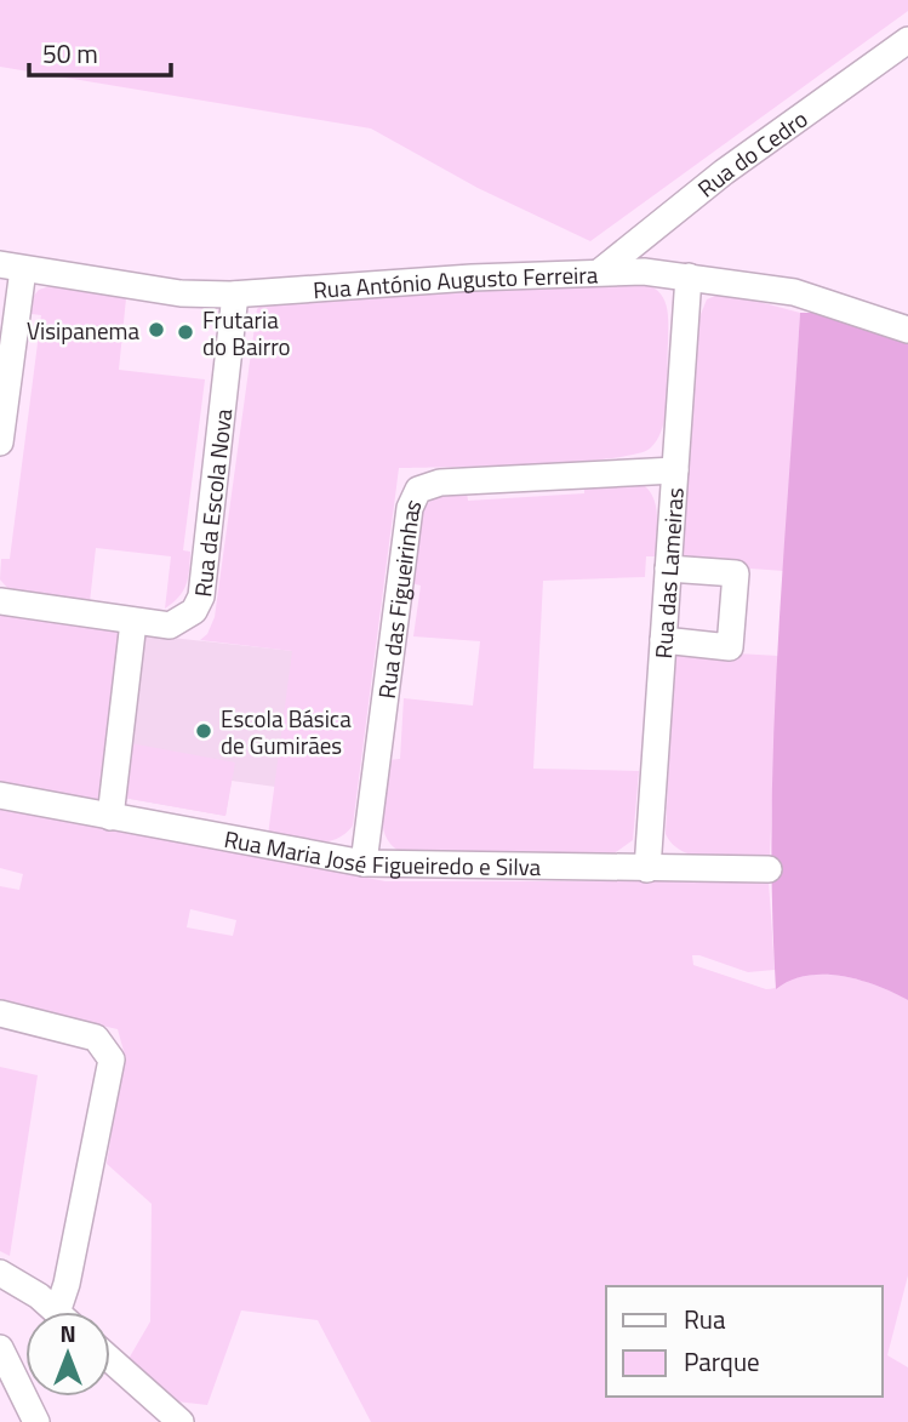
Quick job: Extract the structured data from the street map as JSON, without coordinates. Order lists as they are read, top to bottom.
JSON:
{
  "streets": {
    "street": [
      "Rua do Cedro",
      "Rua António Augusto Ferreira",
      "Rua da Escola Nova",
      "Rua das Lameiras",
      "Rua das Figueirinhas",
      "Rua Maria José Figueiredo e Silva"
    ]
  },
  "crossings": [
    ["Rua do Cedro", "Rua António Augusto Ferreira"],
    ["Rua António Augusto Ferreira", "Rua da Escola Nova"],
    ["Rua António Augusto Ferreira", "Rua das Lameiras"],
    ["Rua das Lameiras", "Rua das Figueirinhas"],
    ["Rua das Lameiras", "Rua Maria José Figueiredo e Silva"],
    ["Rua das Figueirinhas", "Rua Maria José Figueiredo e Silva"]
  ],
  "places": ["Visipanema", "Frutaria do Bairro", "Escola Básica de Gumirães"],
  "legend": ["Rua", "Parque"],
  "scale_bar": "50 m",
  "north": "top"
}
